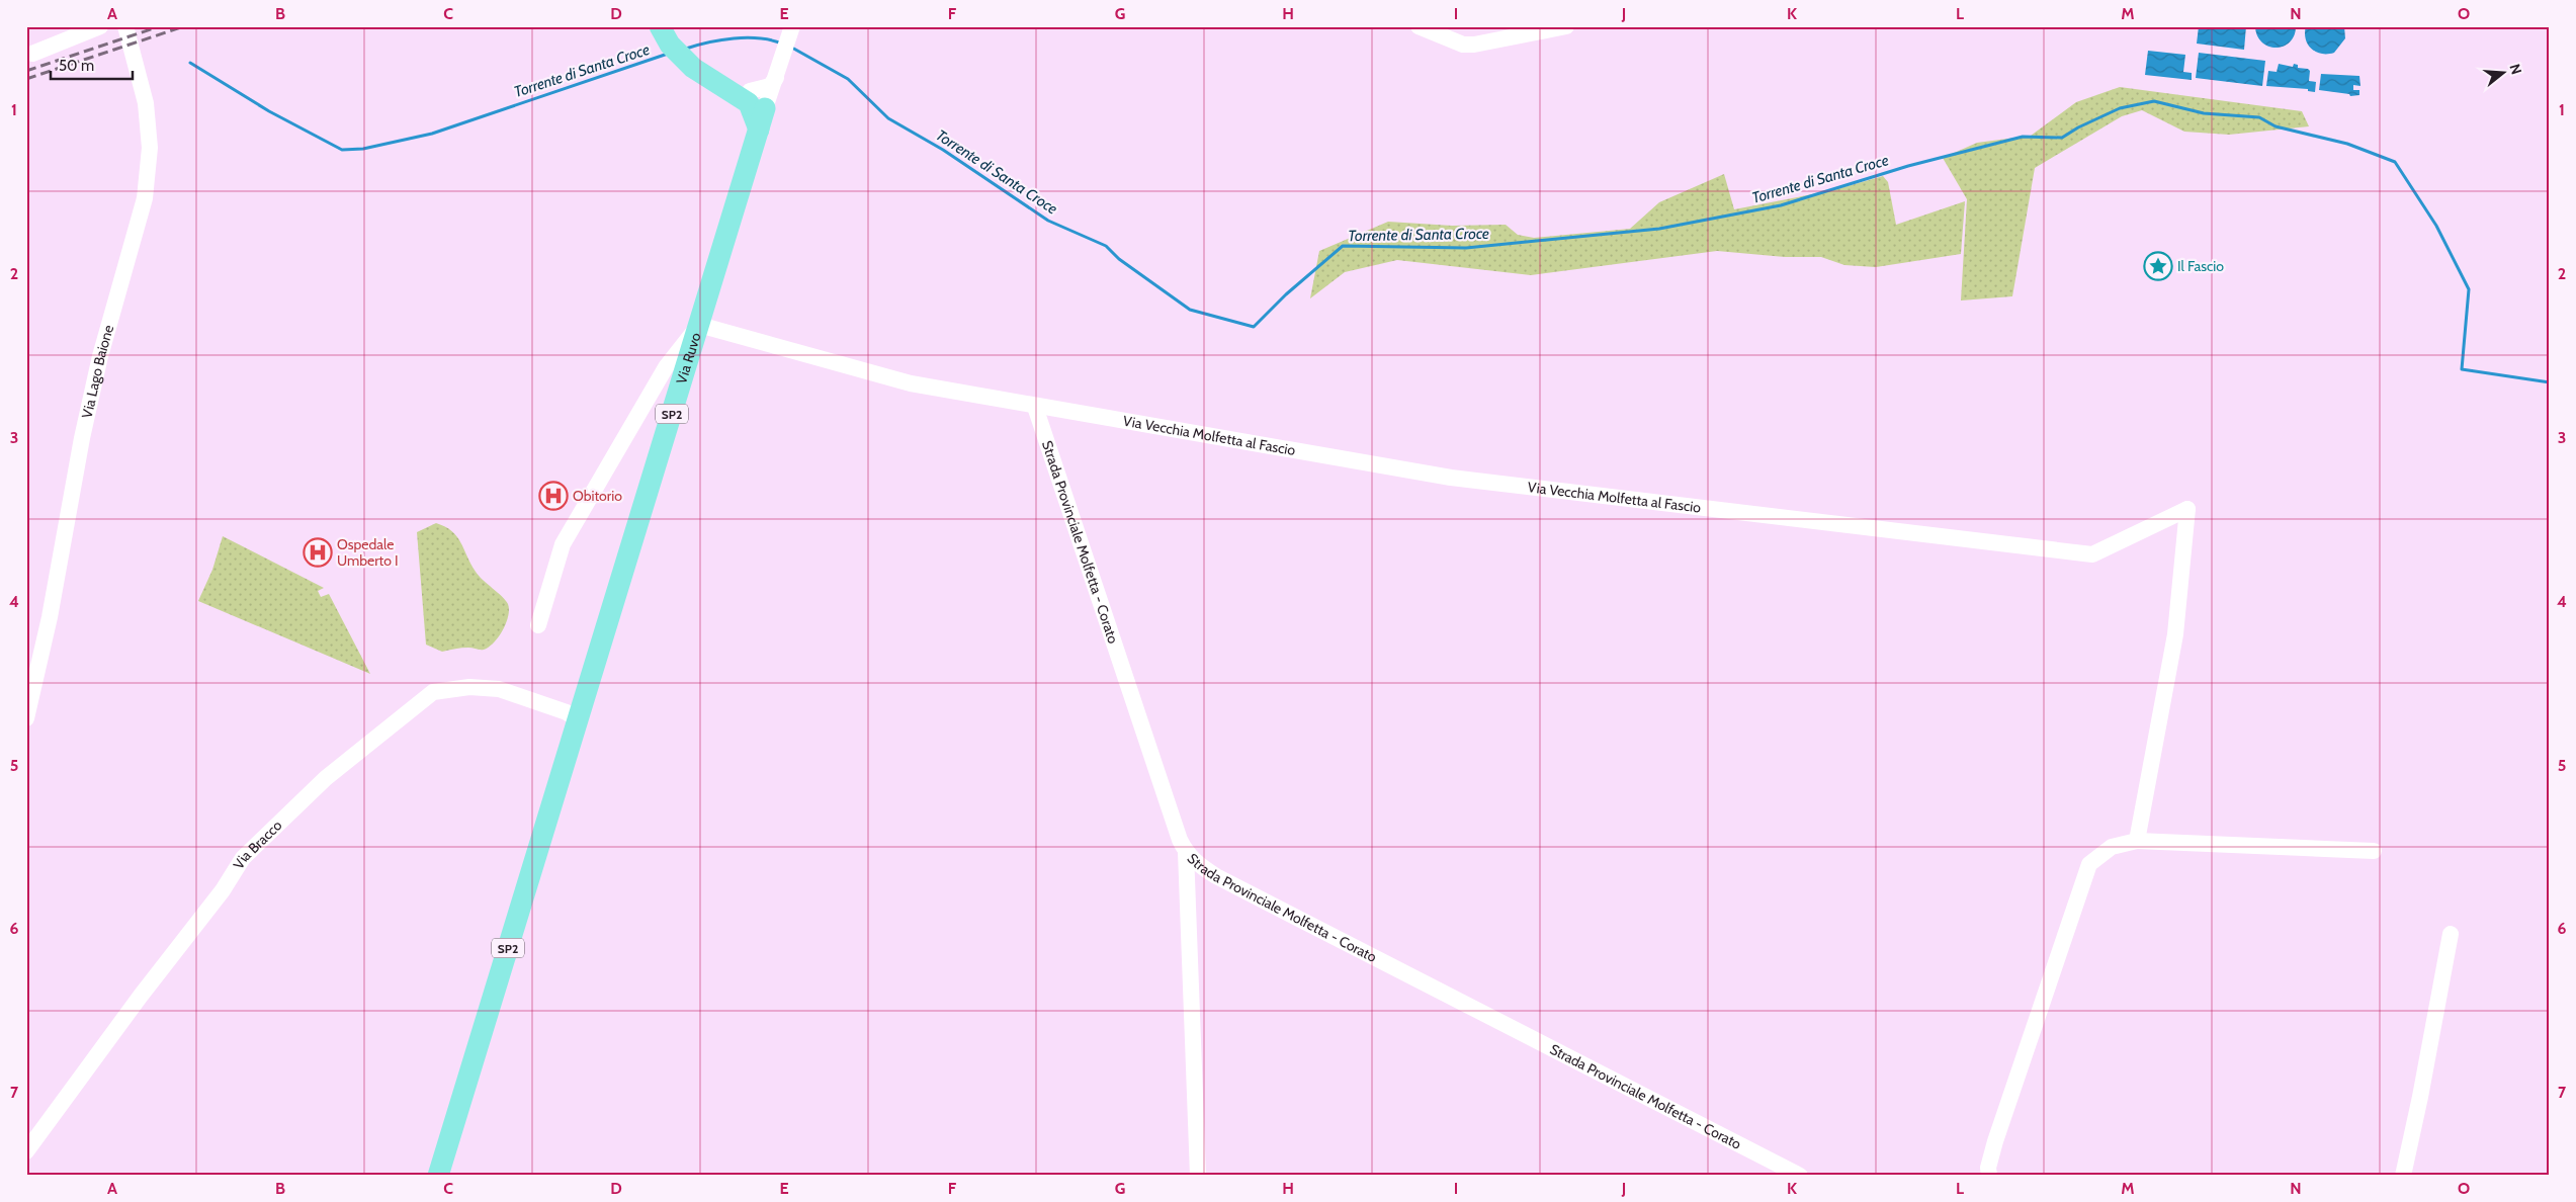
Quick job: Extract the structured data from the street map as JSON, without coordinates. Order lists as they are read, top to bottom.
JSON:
{
  "streets": {
    "main road": ["Via Ruvo", "SP2"],
    "street": [
      "Via Lago Baione",
      "Via Vecchia Molfetta al Fascio",
      "Strada Provinciale Molfetta - Corato",
      "Via Bracco"
    ]
  },
  "crossings": [
    ["Via Ruvo", "SP2"],
    ["Via Ruvo", "Via Vecchia Molfetta al Fascio"],
    ["Via Ruvo", "Via Bracco"],
    ["SP2", "Via Bracco"],
    ["Via Vecchia Molfetta al Fascio", "Strada Provinciale Molfetta - Corato"]
  ],
  "water": ["Torrente di Santa Croce"],
  "places": {
    "place": ["Il Fascio"],
    "hospital": ["Obitorio", "Ospedale Umberto I"]
  },
  "scale_bar": "50 m",
  "north": "right",
  "grid": {
    "columns": [
      "A",
      "B",
      "C",
      "D",
      "E",
      "F",
      "G",
      "H",
      "I",
      "J",
      "K",
      "L",
      "M",
      "N",
      "O"
    ],
    "rows": [
      "1",
      "2",
      "3",
      "4",
      "5",
      "6",
      "7"
    ]
  }
}
